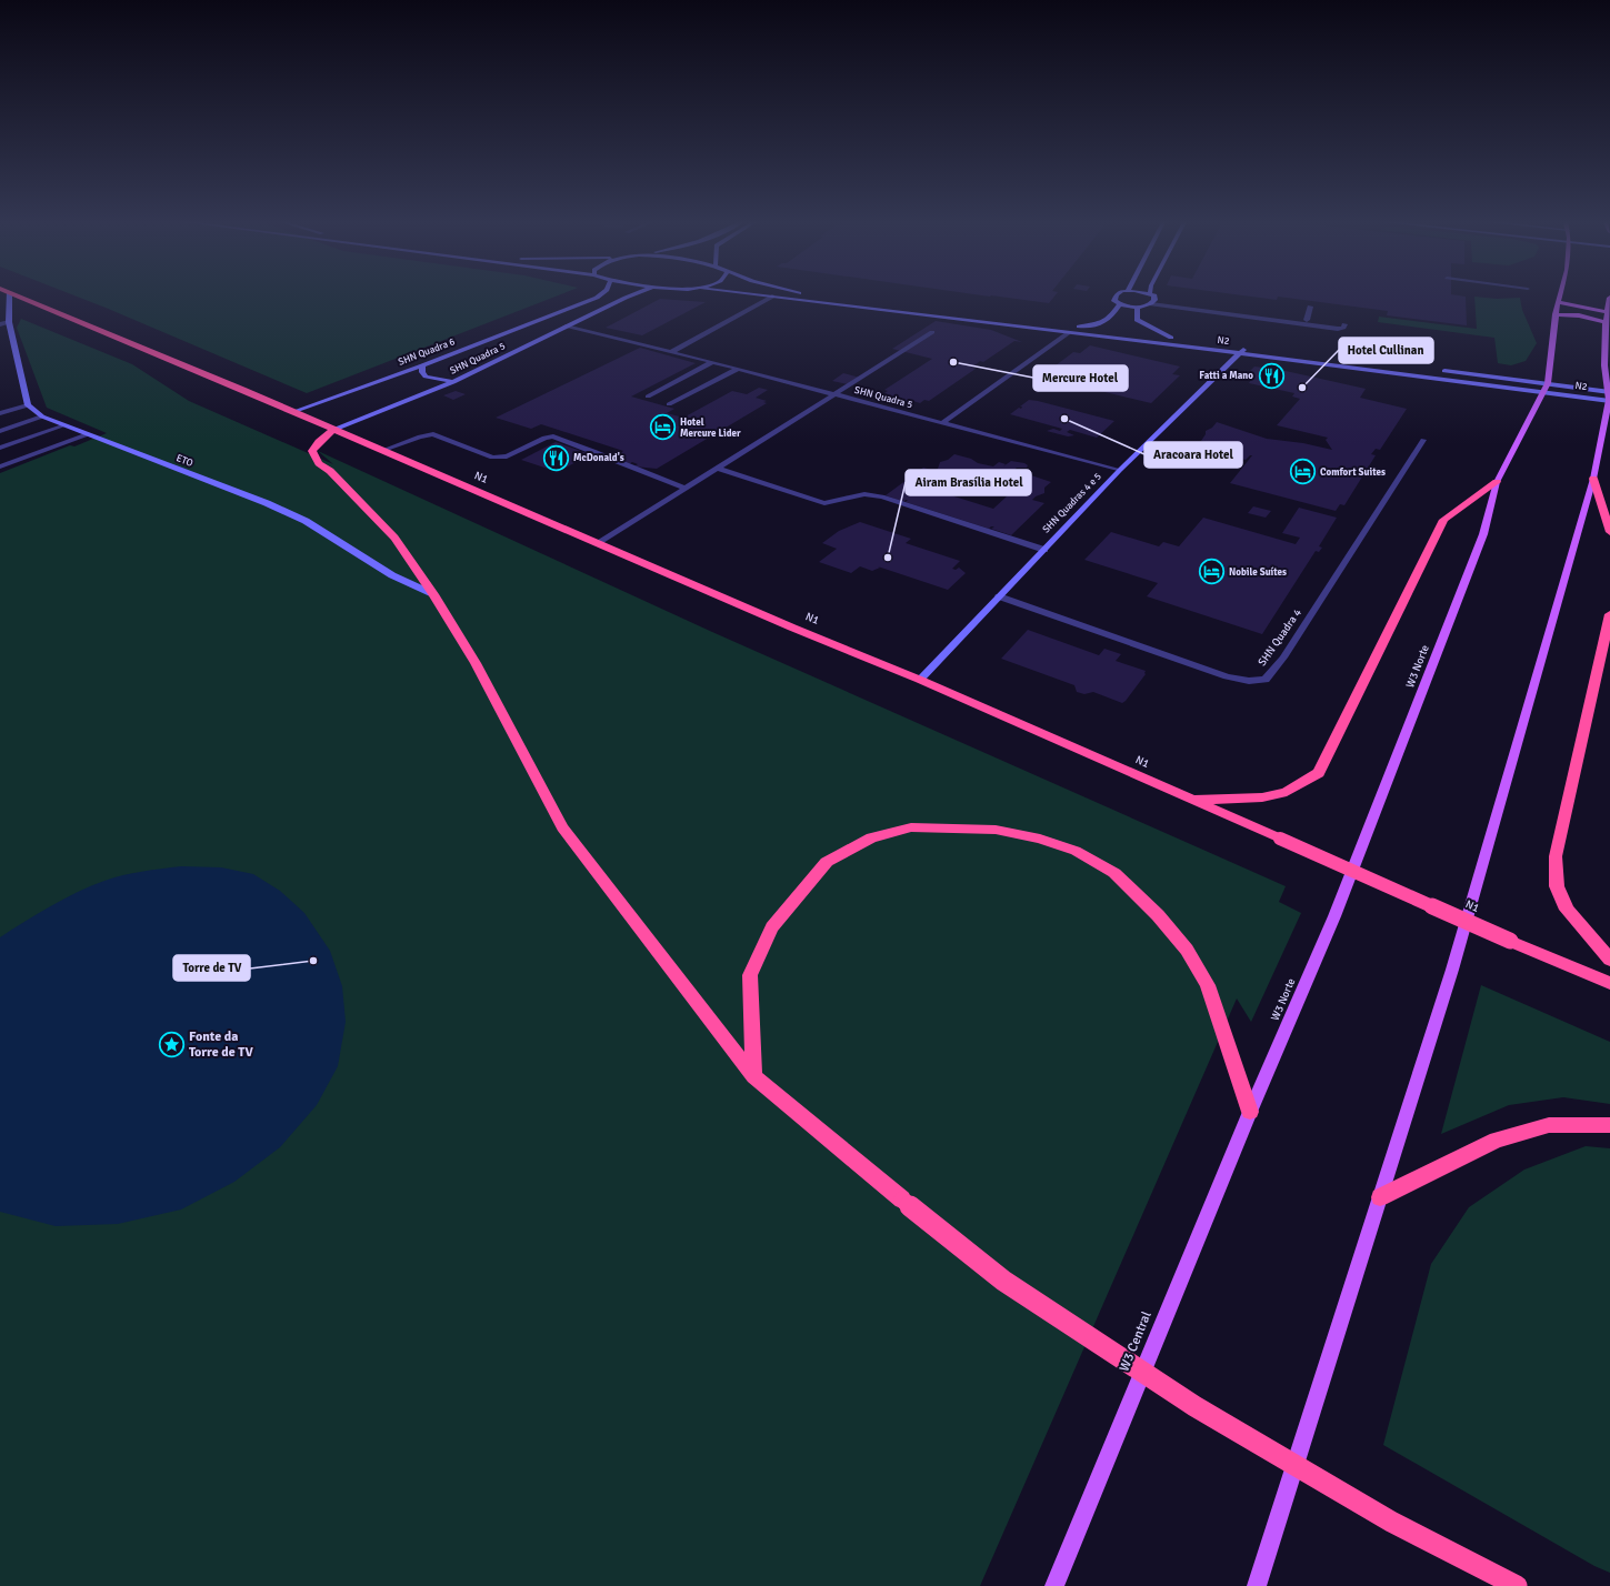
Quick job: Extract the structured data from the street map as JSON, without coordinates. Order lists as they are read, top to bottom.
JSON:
{
  "streets": {
    "highway": ["N1"],
    "main road": [
      "N2",
      "SHN Quadra 6",
      "SHN Quadra 5",
      "ETO",
      "SHN Quadras 4 e 5",
      "W3 Norte",
      "W3 Central"
    ],
    "street": ["SHN Quadra 4"]
  },
  "crossings": [
    ["N2", "SHN Quadras 4 e 5"],
    ["N2", "W3 Norte"],
    ["SHN Quadra 6", "N1"],
    ["SHN Quadra 5", "N1"],
    ["SHN Quadra 5", "SHN Quadras 4 e 5"],
    ["N1", "SHN Quadras 4 e 5"],
    ["SHN Quadras 4 e 5", "SHN Quadra 4"],
    ["W3 Norte", "W3 Central"]
  ],
  "places": {
    "other": [
      "Mercure Hotel",
      "Hotel Cullinan",
      "Aracoara Hotel",
      "Airam Brasília Hotel",
      "Torre de TV"
    ],
    "restaurant": ["Fatti a Mano", "McDonald's"],
    "hotel": ["Hotel Mercure Lider", "Comfort Suites", "Nobile Suítes"],
    "place": ["Fonte da Torre de TV"]
  }
}
